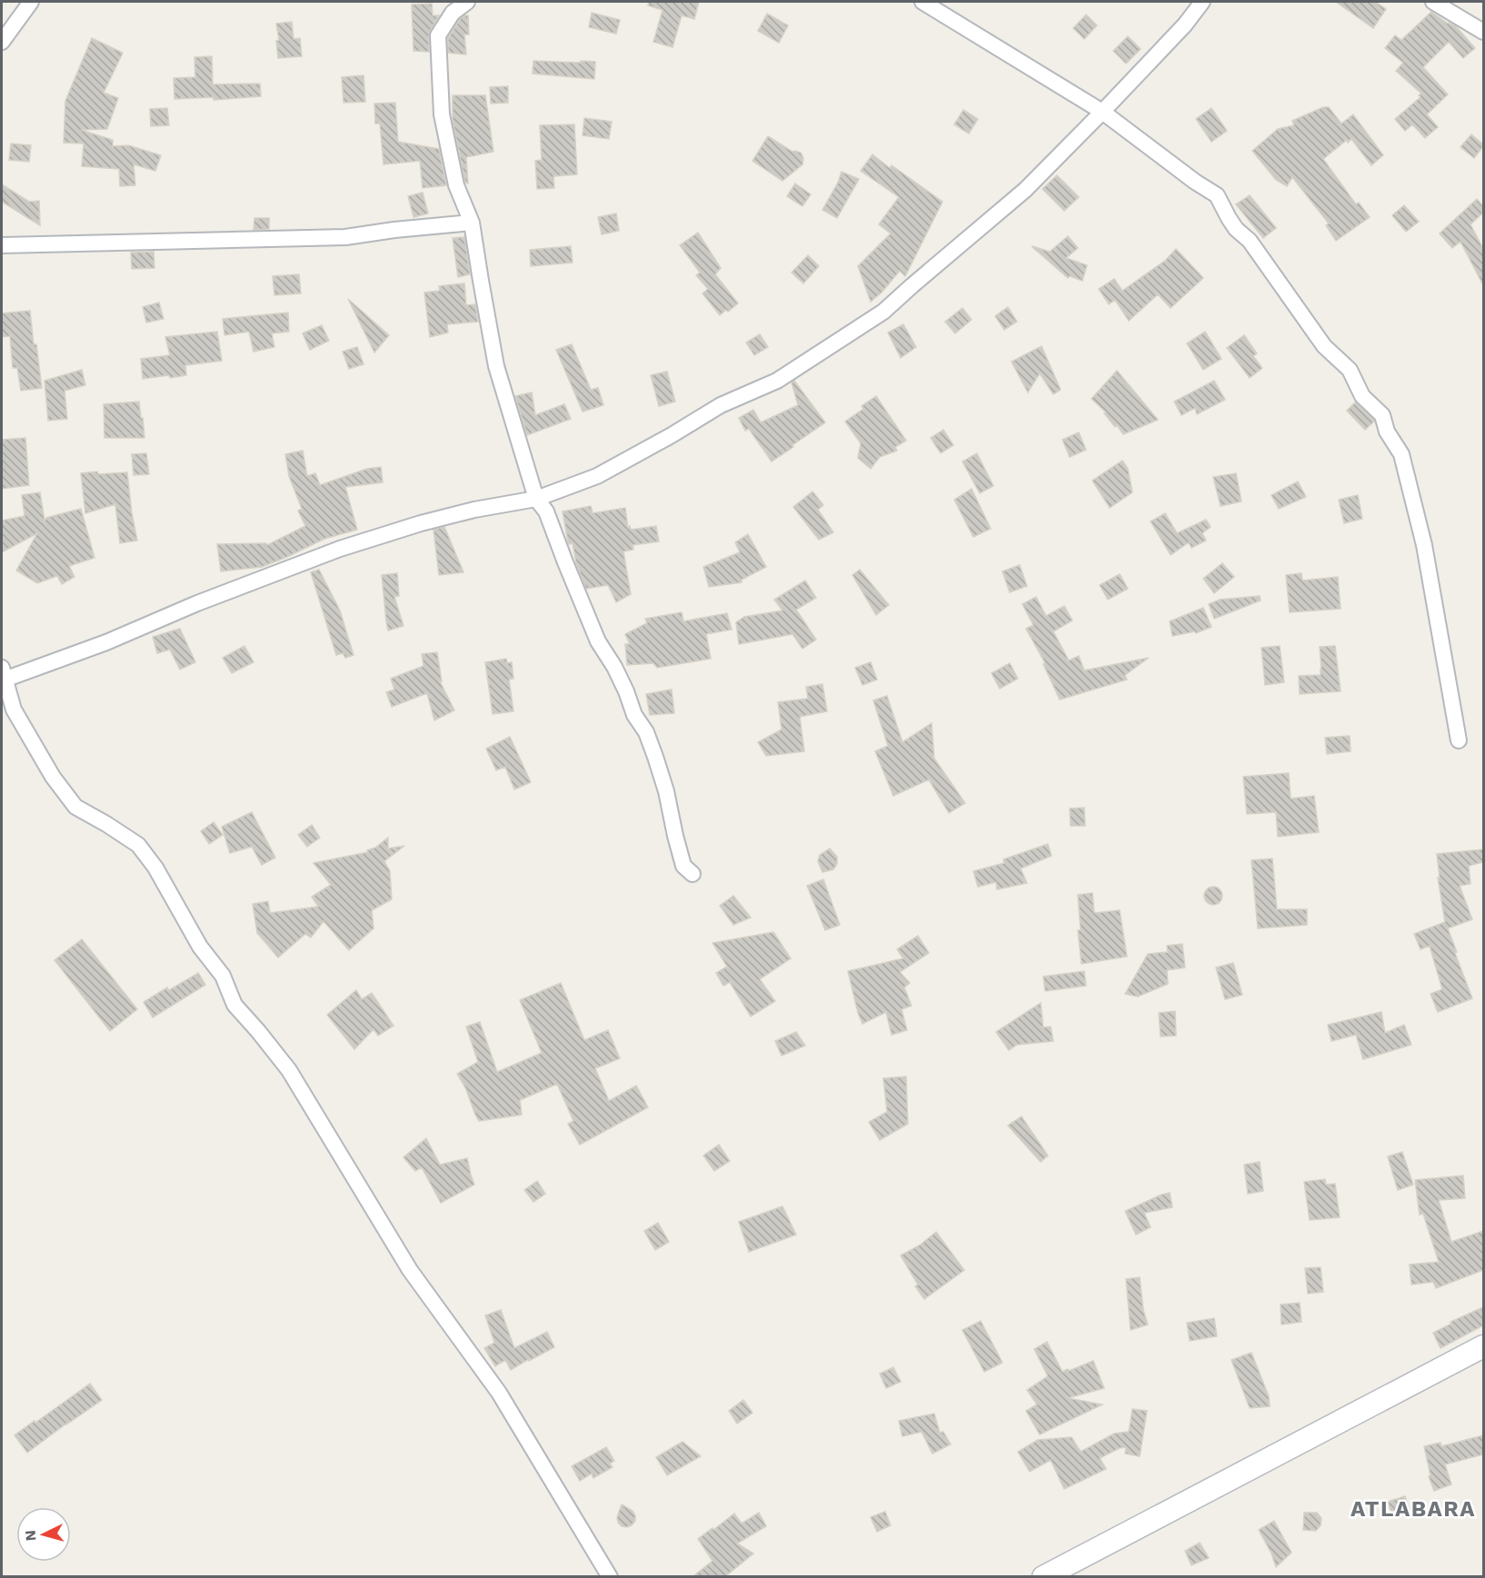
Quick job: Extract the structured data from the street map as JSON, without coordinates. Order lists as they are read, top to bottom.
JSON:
{
  "districts": ["ATLABARA"],
  "north": "left"
}
